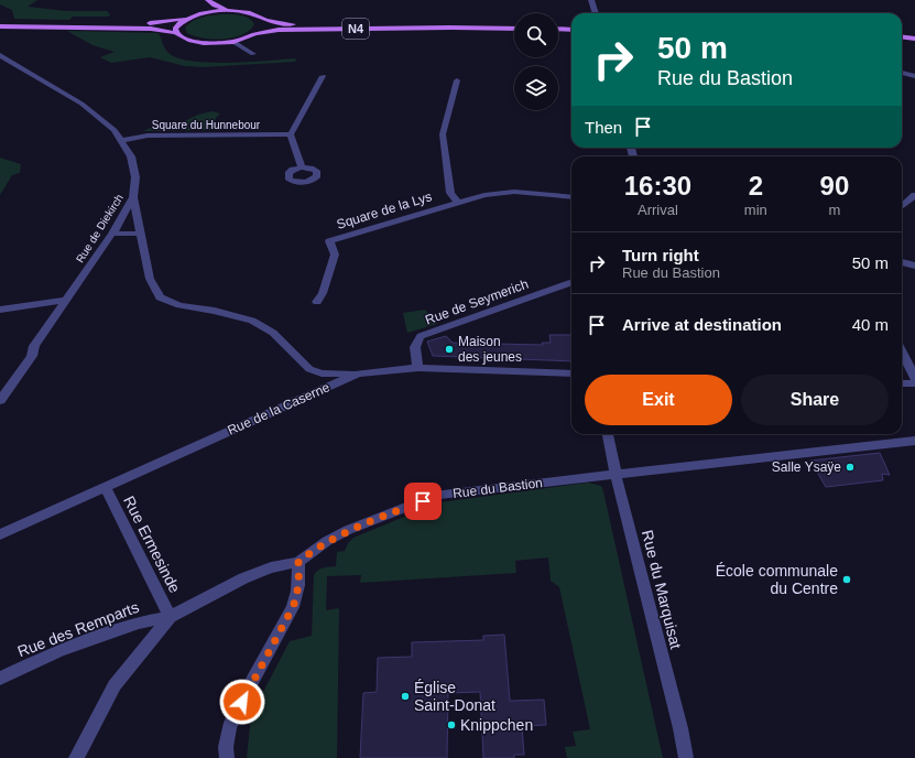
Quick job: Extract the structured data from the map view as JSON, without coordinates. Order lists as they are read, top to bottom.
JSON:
{
  "streets": {
    "main road": ["N4"],
    "street": [
      "Square du Hunnebour",
      "Square de la Lys",
      "Rue de Diekirch",
      "Rue de Seymerich",
      "Rue de la Caserne",
      "Rue du Bastion",
      "Rue Ermesinde",
      "Rue du Marquisat",
      "Rue des Remparts"
    ]
  },
  "crossings": [
    ["Square du Hunnebour", "Rue de Diekirch"],
    ["Rue de Seymerich", "Rue de la Caserne"],
    ["Rue de la Caserne", "Rue Ermesinde"],
    ["Rue du Bastion", "Rue Ermesinde"],
    ["Rue du Bastion", "Rue du Marquisat"],
    ["Rue du Bastion", "Rue des Remparts"],
    ["Rue Ermesinde", "Rue des Remparts"]
  ],
  "places": [
    "Maison des jeunes",
    "Salle Ysaÿe",
    "École communale du Centre",
    "Église Saint-Donat",
    "Knippchen"
  ],
  "page": {
    "turn": ["50 m", "Rue du Bastion"],
    "then": "Then",
    "eta": [
      "16:30",
      "Arrival",
      "2",
      "min",
      "90",
      "m"
    ],
    "list": [
      {
        "name": "Turn right",
        "note": "Rue du Bastion",
        "value": "50 m"
      },
      {
        "name": "Arrive at destination",
        "value": "40 m"
      }
    ],
    "buttons": ["Exit", "Share"]
  }
}
